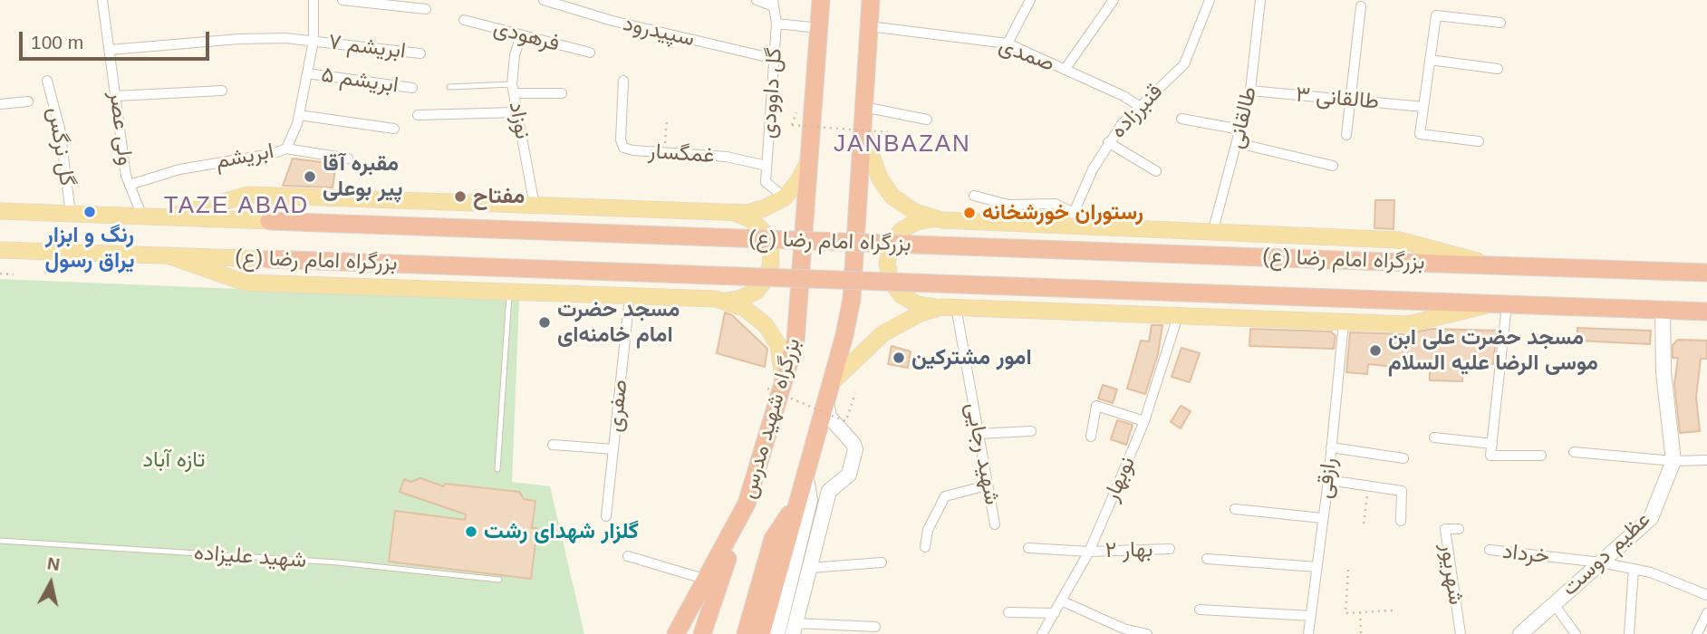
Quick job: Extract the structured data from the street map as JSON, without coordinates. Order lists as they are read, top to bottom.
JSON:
{
  "streets": {
    "highway": ["بزرگراه امام رضا (ع)", "بزرگراه شهید مدرس"],
    "street": [
      "سپیدرود",
      "فرهودی",
      "ابریشم ۷",
      "صمدی",
      "ابریشم ۵",
      "گل داوودی",
      "طالقانی ۳",
      "قنبرزاده",
      "طالقانی",
      "نوزاد",
      "ولی عصر",
      "گل نرگس",
      "غمگسار",
      "ابریشم",
      "صفری",
      "شهید رجایی",
      "رازقی",
      "نوبهار",
      "بهار ۲",
      "خرداد",
      "عظیم دوست",
      "شهریور"
    ],
    "lane": ["شهید علیزاده"]
  },
  "crossings": [
    ["سپیدرود", "گل داوودی"],
    ["فرهودی", "نوزاد"],
    ["ابریشم ۷", "ولی عصر"],
    ["ابریشم ۷", "ابریشم"],
    ["صمدی", "قنبرزاده"],
    ["ابریشم ۵", "ابریشم"],
    ["گل داوودی", "غمگسار"],
    ["گل داوودی", "بزرگراه شهید مدرس"],
    ["طالقانی ۳", "طالقانی"],
    ["قنبرزاده", "بزرگراه امام رضا (ع)"],
    ["طالقانی", "بزرگراه امام رضا (ع)"],
    ["نوزاد", "بزرگراه امام رضا (ع)"],
    ["ولی عصر", "ابریشم"],
    ["ولی عصر", "بزرگراه امام رضا (ع)"],
    ["گل نرگس", "بزرگراه امام رضا (ع)"],
    ["بزرگراه امام رضا (ع)", "صفری"],
    ["بزرگراه امام رضا (ع)", "شهید رجایی"],
    ["بزرگراه امام رضا (ع)", "رازقی"],
    ["بزرگراه امام رضا (ع)", "نوبهار"],
    ["بزرگراه امام رضا (ع)", "عظیم دوست"],
    ["نوبهار", "بهار ۲"],
    ["خرداد", "عظیم دوست"]
  ],
  "districts": ["JANBAZAN", "TAZE ABAD"],
  "parks": ["تازه آباد"],
  "places": [
    "مقبره آقا پیر بوعلی",
    "مفتاح",
    "رنگ و ابزار یراق رسول",
    "رستوران خورشخانه",
    "مسجد حضرت امام خامنه‌ای",
    "مسجد حضرت علی ابن موسی الرضا علیه السلام",
    "امور مشترکین",
    "گلزار شهدای رشت"
  ],
  "scale_bar": "100 m",
  "north": "top"
}
